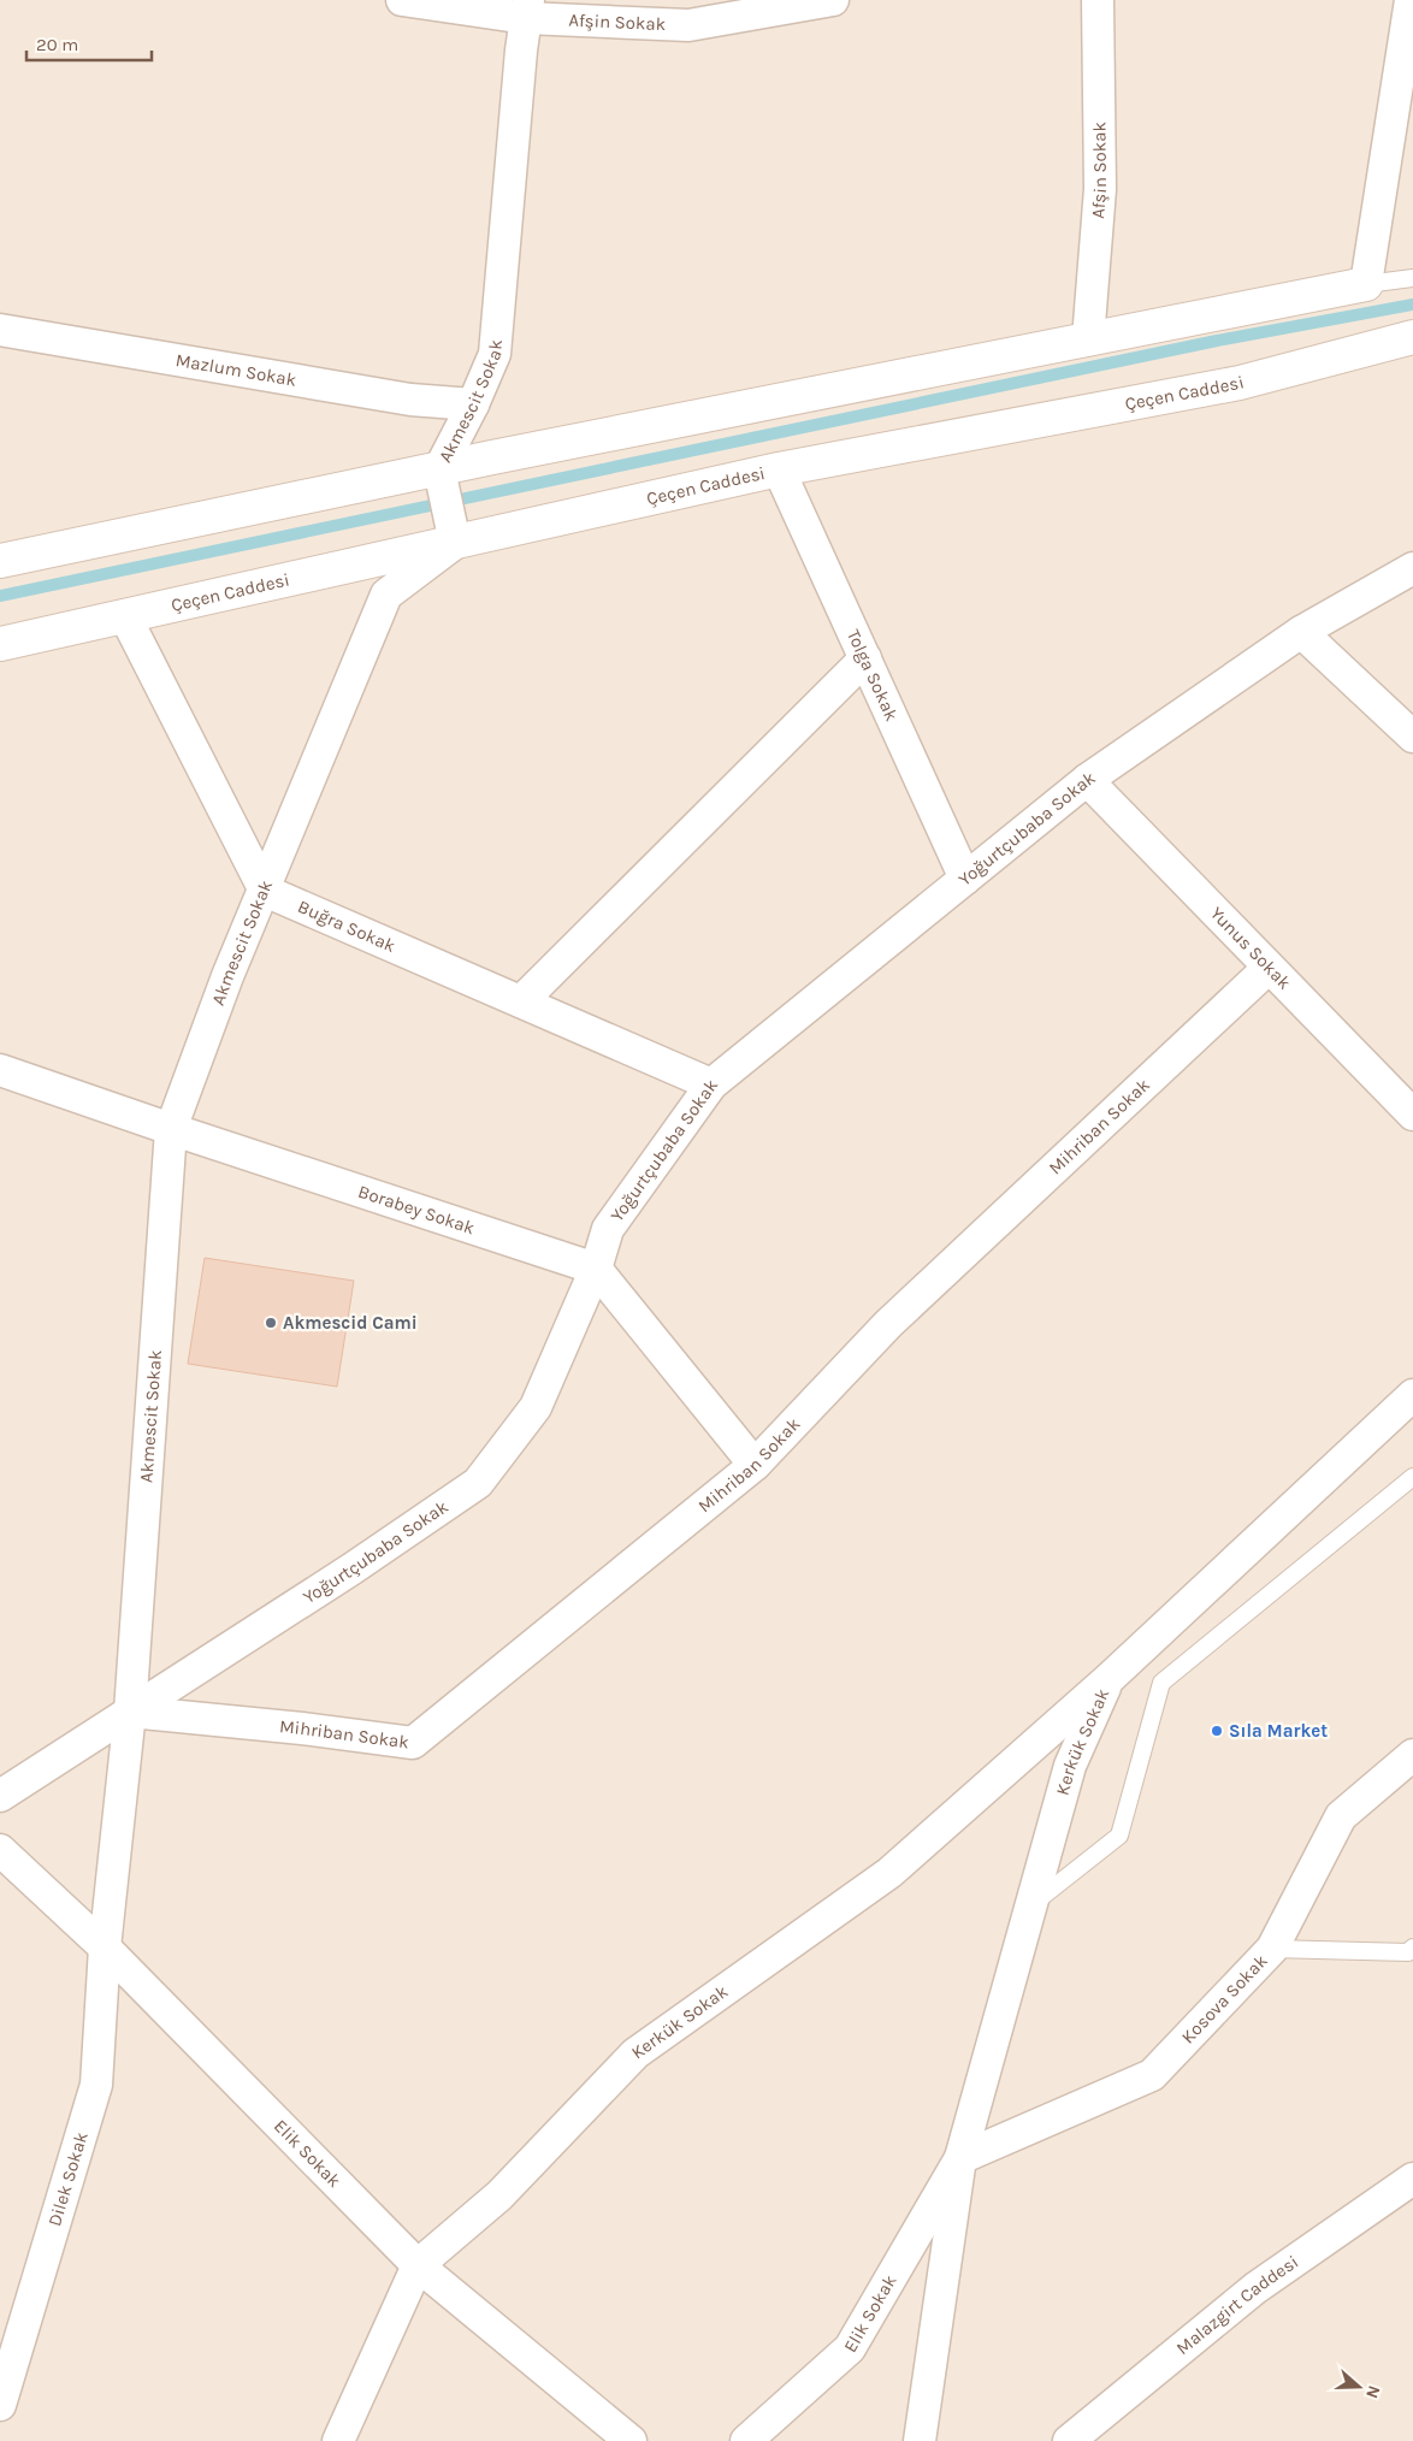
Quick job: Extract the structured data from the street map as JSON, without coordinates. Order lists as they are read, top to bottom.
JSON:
{
  "streets": {
    "street": [
      "Afşin Sokak",
      "Mazlum Sokak",
      "Çeçen Caddesi",
      "Akmescit Sokak",
      "Tolga Sokak",
      "Yoğurtçubaba Sokak",
      "Buğra Sokak",
      "Yunus Sokak",
      "Mihriban Sokak",
      "Borabey Sokak",
      "Kerkük Sokak",
      "Kosova Sokak",
      "Elik Sokak",
      "Dilek Sokak",
      "Malazgirt Caddesi"
    ]
  },
  "crossings": [
    ["Afşin Sokak", "Akmescit Sokak"],
    ["Mazlum Sokak", "Akmescit Sokak"],
    ["Çeçen Caddesi", "Akmescit Sokak"],
    ["Çeçen Caddesi", "Tolga Sokak"],
    ["Akmescit Sokak", "Yoğurtçubaba Sokak"],
    ["Akmescit Sokak", "Buğra Sokak"],
    ["Akmescit Sokak", "Mihriban Sokak"],
    ["Akmescit Sokak", "Borabey Sokak"],
    ["Akmescit Sokak", "Elik Sokak"],
    ["Akmescit Sokak", "Dilek Sokak"],
    ["Tolga Sokak", "Yoğurtçubaba Sokak"],
    ["Yoğurtçubaba Sokak", "Buğra Sokak"],
    ["Yoğurtçubaba Sokak", "Yunus Sokak"],
    ["Yoğurtçubaba Sokak", "Mihriban Sokak"],
    ["Yoğurtçubaba Sokak", "Borabey Sokak"],
    ["Yunus Sokak", "Mihriban Sokak"],
    ["Kerkük Sokak", "Kosova Sokak"],
    ["Kerkük Sokak", "Elik Sokak"],
    ["Kosova Sokak", "Elik Sokak"],
    ["Elik Sokak", "Dilek Sokak"]
  ],
  "places": ["Akmescid Cami", "Sıla Market"],
  "scale_bar": "20 m",
  "north": "right"
}
